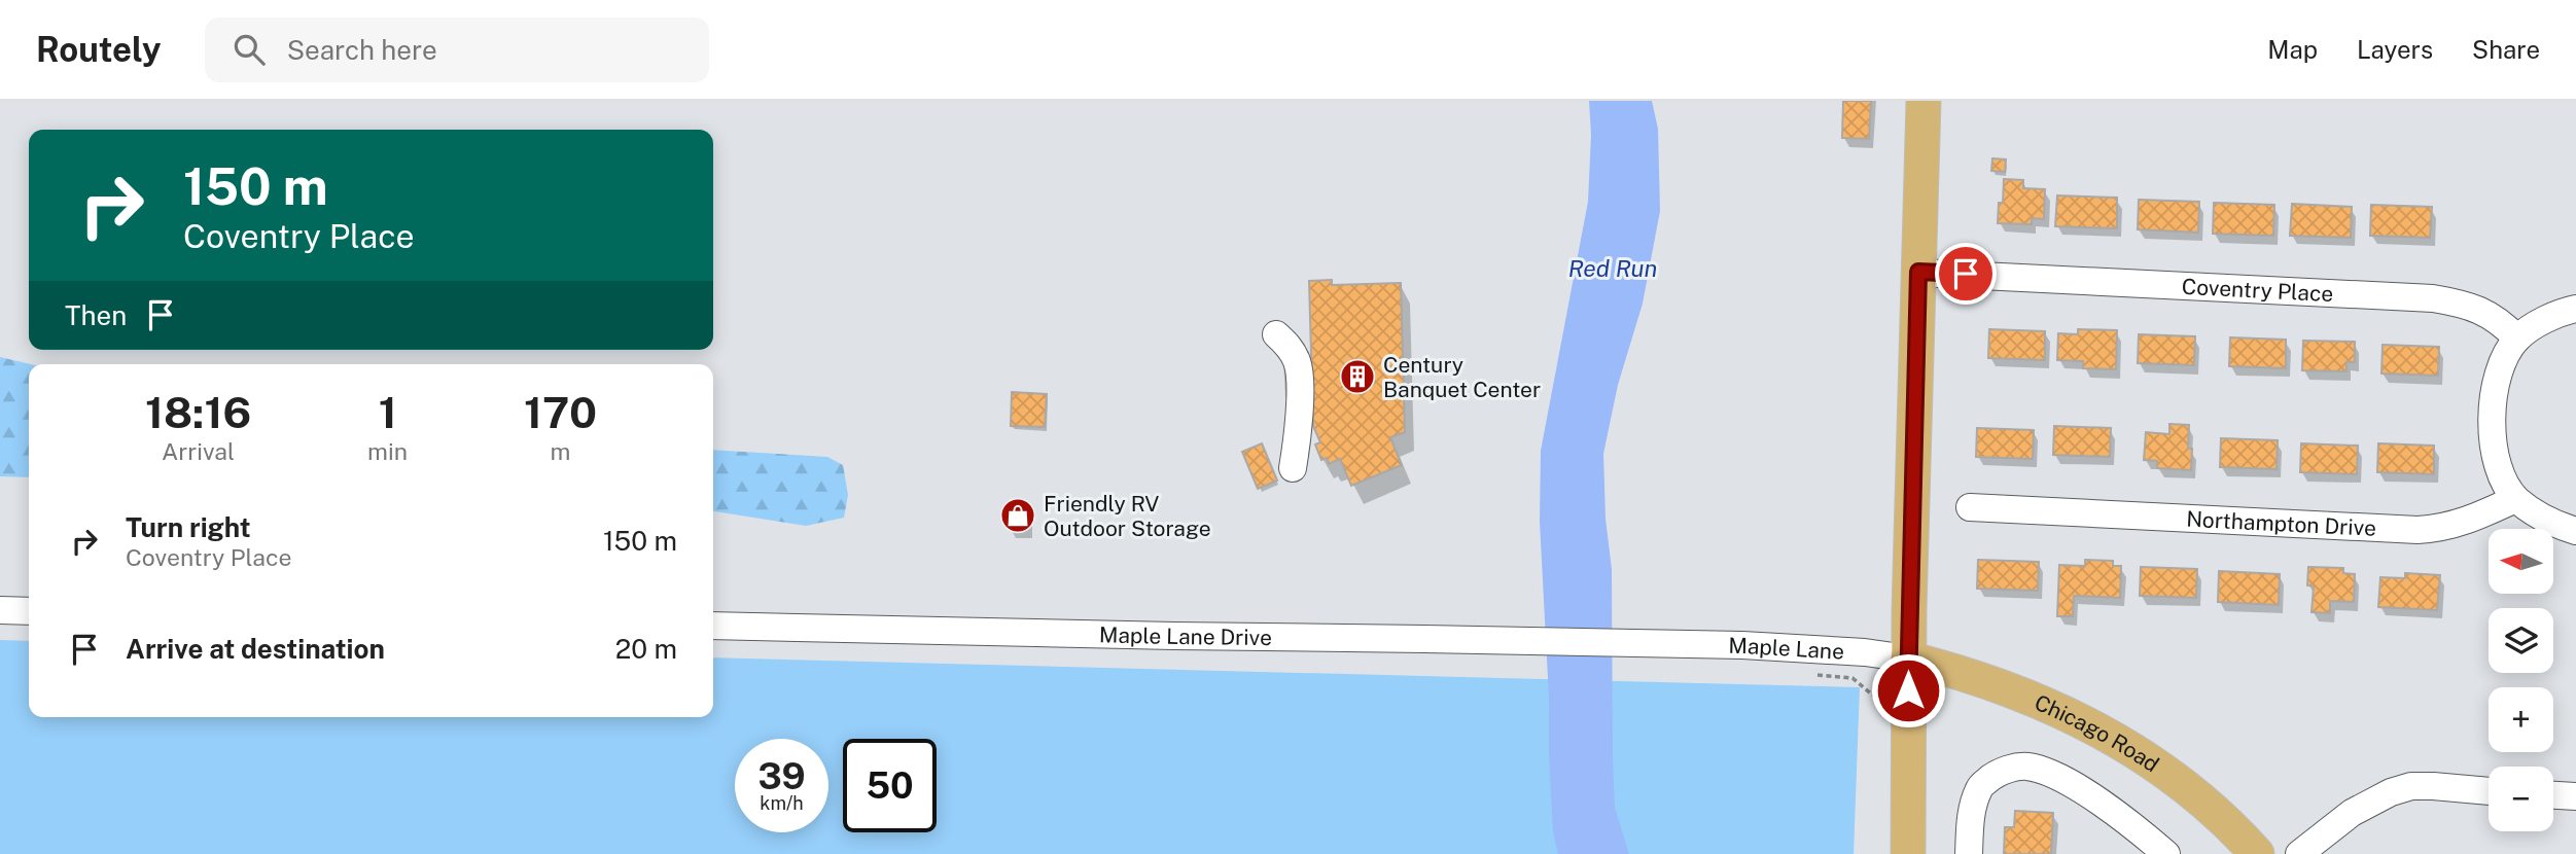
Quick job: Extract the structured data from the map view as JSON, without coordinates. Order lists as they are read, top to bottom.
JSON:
{
  "streets": {
    "main road": ["Chicago Road"],
    "street": [
      "Coventry Place",
      "Northampton Drive",
      "Maple Lane Drive",
      "Maple Lane"
    ]
  },
  "crossings": [
    ["Maple Lane Drive", "Maple Lane"],
    ["Maple Lane", "Chicago Road"]
  ],
  "water": ["Red Run"],
  "places": {
    "building": ["Century Banquet Center"],
    "shop": ["Friendly RV Outdoor Storage"]
  },
  "north": "left",
  "page": {
    "header": "Routely",
    "search": "Search here",
    "nav": ["Map", "Layers", "Share"],
    "turn": ["150 m", "Coventry Place"],
    "then": "Then",
    "eta": [
      "18:16",
      "Arrival",
      "1",
      "min",
      "170",
      "m"
    ],
    "list": [
      {
        "name": "Turn right",
        "note": "Coventry Place",
        "value": "150 m"
      },
      {
        "name": "Arrive at destination",
        "value": "20 m"
      }
    ],
    "map_buttons": ["+", "−"],
    "speed": "39 km/h",
    "limit": "50"
  }
}
